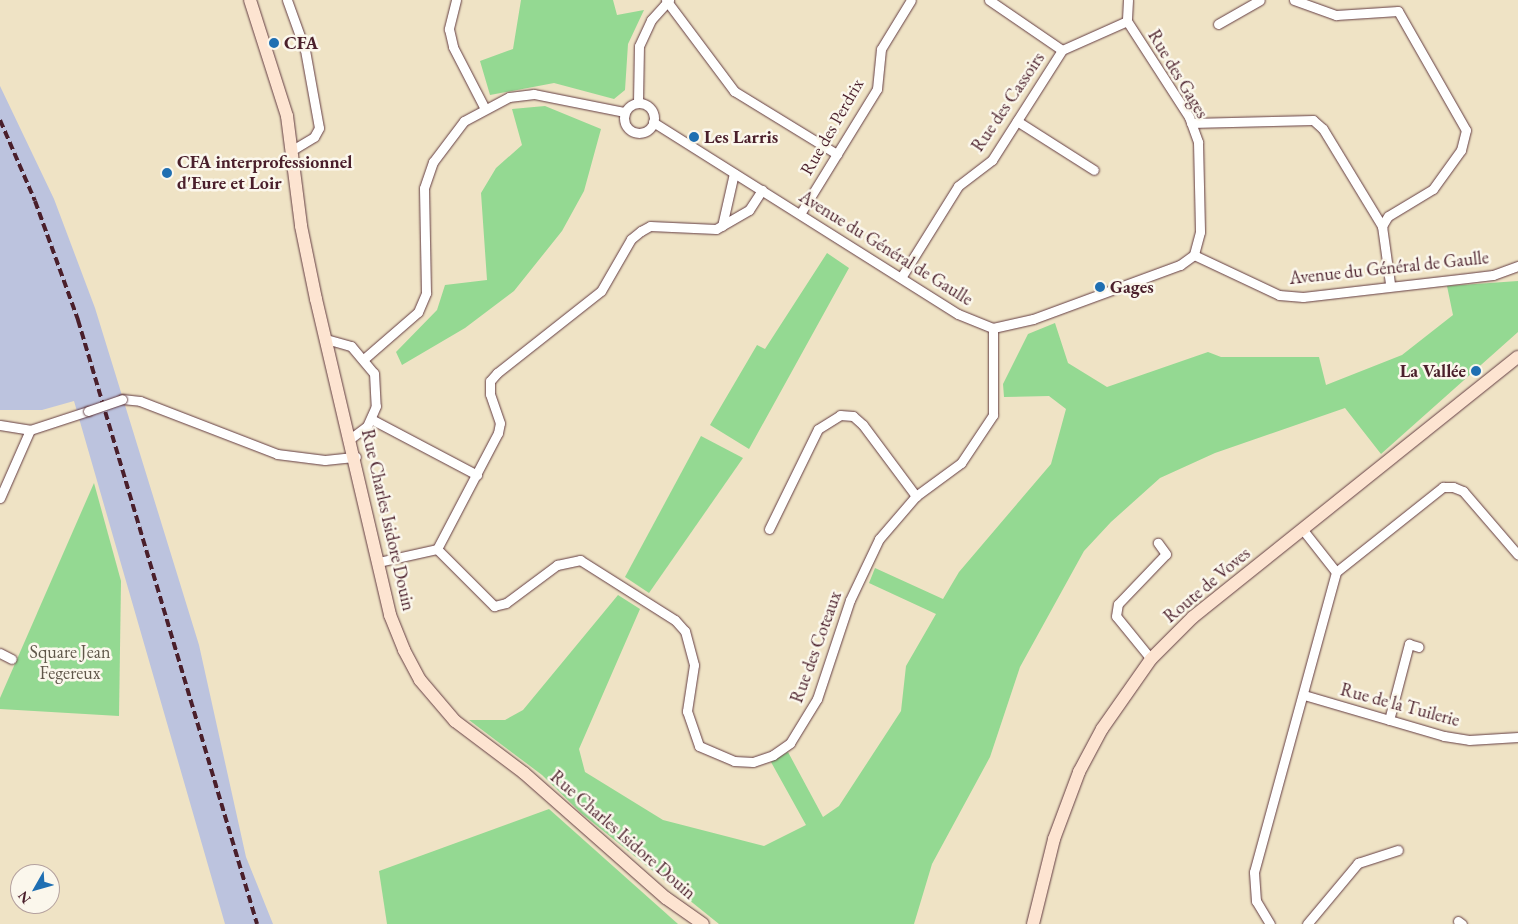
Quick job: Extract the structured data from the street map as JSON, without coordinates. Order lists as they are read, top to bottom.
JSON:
{
  "streets": {
    "street": [
      "Rue des Gages",
      "Rue des Cassoirs",
      "Rue des Perdrix",
      "Avenue du Général de Gaulle",
      "Rue Charles Isidore Douin",
      "Route de Voves",
      "Rue des Coteaux",
      "Rue de la Tuilerie"
    ]
  },
  "crossings": [
    ["Rue des Gages", "Rue des Cassoirs"],
    ["Rue des Gages", "Avenue du Général de Gaulle"],
    ["Rue des Cassoirs", "Avenue du Général de Gaulle"],
    ["Rue des Perdrix", "Avenue du Général de Gaulle"],
    ["Avenue du Général de Gaulle", "Rue des Coteaux"]
  ],
  "parks": ["Square Jean Fegereux"],
  "places": [
    "CFA",
    "Les Larris",
    "CFA interprofessionnel d'Eure et Loir",
    "Gages",
    "La Vallée"
  ],
  "north": "bottom left"
}
